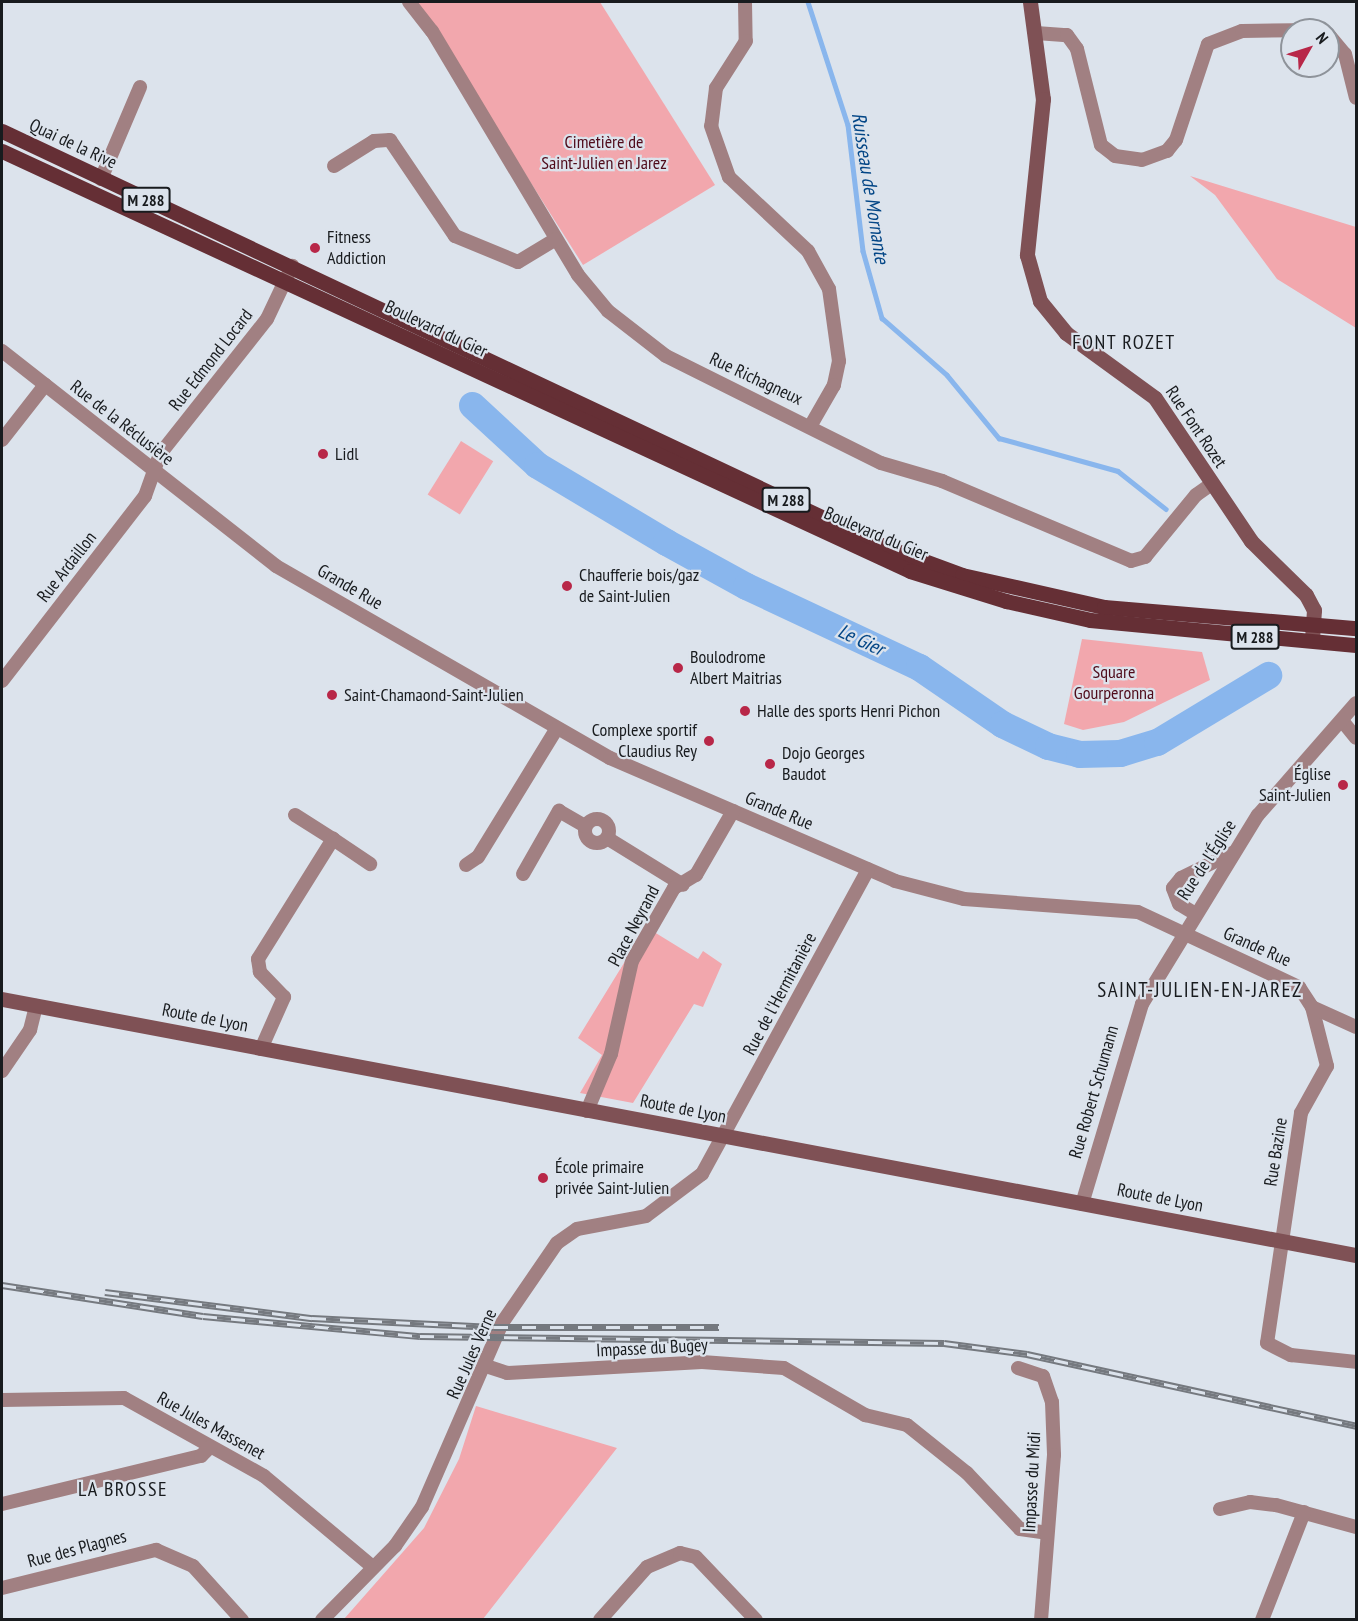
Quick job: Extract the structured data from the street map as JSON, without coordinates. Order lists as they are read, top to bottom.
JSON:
{
  "streets": {
    "main road": [
      "Quai de la Rive",
      "M 288",
      "Boulevard du Gier",
      "Rue Font Rozet",
      "Route de Lyon"
    ],
    "street": [
      "Rue Edmond Locard",
      "Rue Richagneux",
      "Rue de la Réclusière",
      "Rue Ardaillon",
      "Grande Rue",
      "Rue de l'Église",
      "Place Neyrand",
      "Rue de l'Hermitanière",
      "Rue Robert Schumann",
      "Rue Bazine",
      "Impasse du Bugey",
      "Rue Jules Verne",
      "Rue Jules Massenet",
      "Impasse du Midi",
      "Rue des Plagnes"
    ]
  },
  "crossings": [
    ["Quai de la Rive", "Boulevard du Gier"],
    ["Quai de la Rive", "Rue Edmond Locard"],
    ["Boulevard du Gier", "Rue Edmond Locard"],
    ["Boulevard du Gier", "Rue Font Rozet"],
    ["Rue Edmond Locard", "Rue de la Réclusière"],
    ["Rue Edmond Locard", "Rue Ardaillon"],
    ["Rue Richagneux", "Rue Font Rozet"],
    ["Rue de la Réclusière", "Rue Ardaillon"],
    ["Rue de la Réclusière", "Grande Rue"],
    ["Grande Rue", "Rue de l'Église"],
    ["Grande Rue", "Place Neyrand"],
    ["Grande Rue", "Rue de l'Hermitanière"],
    ["Grande Rue", "Rue Robert Schumann"],
    ["Grande Rue", "Rue Bazine"],
    ["Rue de l'Église", "Rue Robert Schumann"],
    ["Place Neyrand", "Route de Lyon"],
    ["Rue de l'Hermitanière", "Route de Lyon"],
    ["Rue de l'Hermitanière", "Rue Jules Verne"],
    ["Route de Lyon", "Rue Robert Schumann"],
    ["Route de Lyon", "Rue Bazine"],
    ["Route de Lyon", "Rue Jules Verne"],
    ["Impasse du Bugey", "Rue Jules Verne"],
    ["Impasse du Bugey", "Impasse du Midi"],
    ["Rue Jules Verne", "Rue Jules Massenet"]
  ],
  "districts": ["FONT ROZET", "SAINT-JULIEN-EN-JAREZ", "LA BROSSE"],
  "water": ["Ruisseau de Mornante", "Le Gier"],
  "parks": ["Cimetière de Saint-Julien en Jarez", "Square Gourperonna"],
  "places": [
    "Fitness Addiction",
    "Lidl",
    "Chaufferie bois/gaz de Saint-Julien",
    "Boulodrome Albert Maitrias",
    "Saint-Chamaond-Saint-Julien",
    "Halle des sports Henri Pichon",
    "Complexe sportif Claudius Rey",
    "Dojo Georges Baudot",
    "Église Saint-Julien",
    "École primaire privée Saint-Julien"
  ],
  "north": "top right"
}
